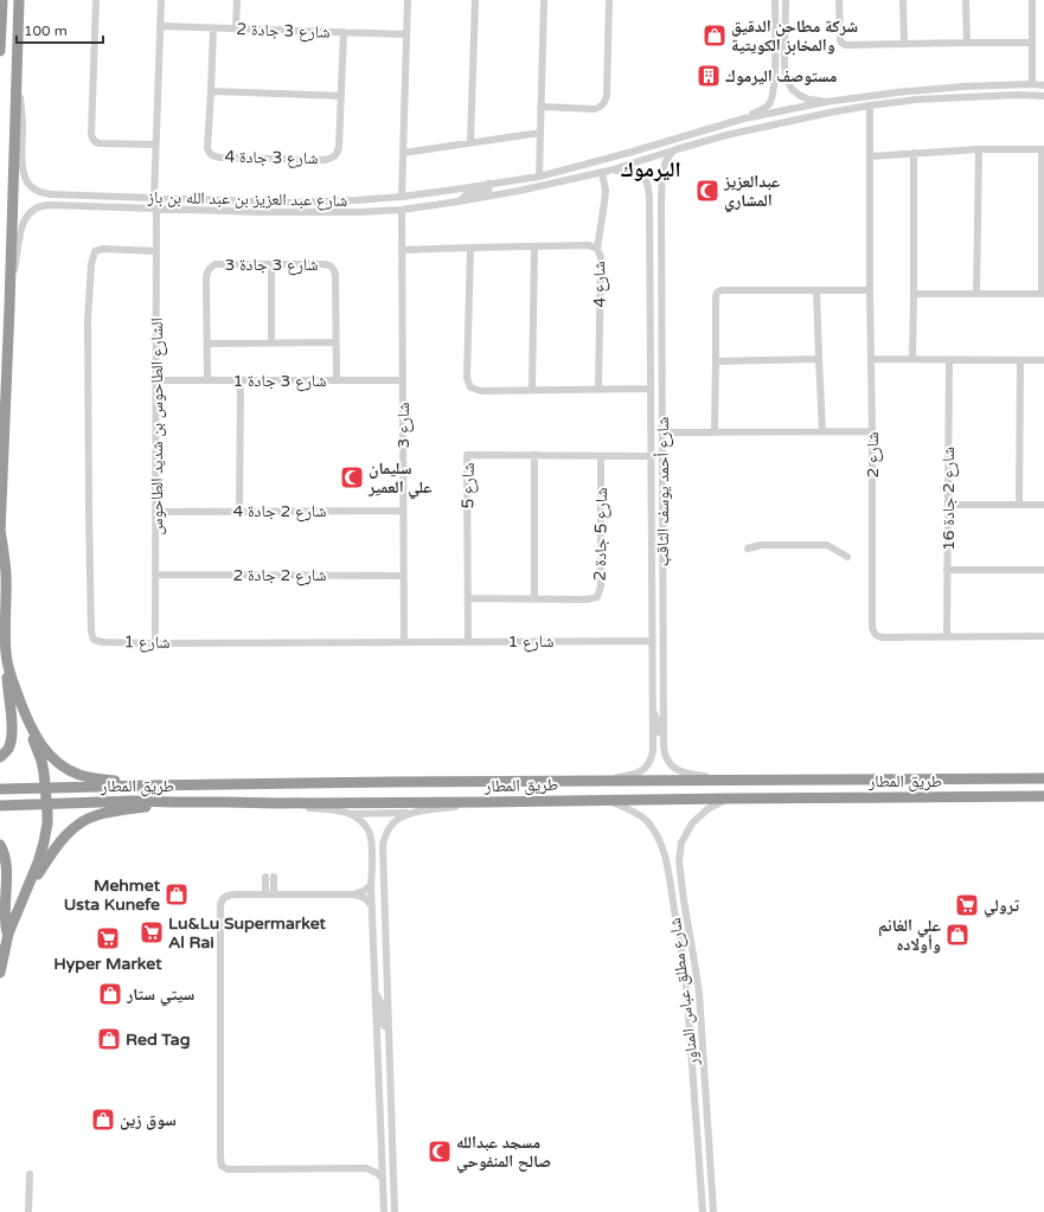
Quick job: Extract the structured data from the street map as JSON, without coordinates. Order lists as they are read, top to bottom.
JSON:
{
  "streets": {
    "highway": ["طريق المطار"],
    "street": [
      "شارع 3 جادة 2",
      "شارع 3 جادة 4",
      "شارع عبد العزيز بن عبد الله بن باز",
      "شارع 3 جادة 3",
      "شارع 4",
      "شارع 3 جادة 1",
      "شارع 3",
      "الشارع الطاحوس بن شديد الطاحوس",
      "شارع 2",
      "شارع 5",
      "شارع أحمد يوسف الثاقب",
      "شارع 2 جادة 16",
      "شارع 2 جادة 4",
      "شارع 5 جادة 2",
      "شارع 2 جادة 2",
      "شارع 1",
      "شارع مطلق عباس المناور"
    ]
  },
  "crossings": [
    ["شارع 3 جادة 2", "شارع 3 جادة 4"],
    ["شارع عبد العزيز بن عبد الله بن باز", "شارع 3"],
    ["شارع عبد العزيز بن عبد الله بن باز", "الشارع الطاحوس بن شديد الطاحوس"],
    ["شارع عبد العزيز بن عبد الله بن باز", "شارع 2"],
    ["شارع عبد العزيز بن عبد الله بن باز", "شارع أحمد يوسف الثاقب"],
    ["شارع 3 جادة 3", "شارع 3 جادة 1"],
    ["شارع 4", "شارع 3"],
    ["شارع 3 جادة 1", "شارع 3"],
    ["شارع 3 جادة 1", "الشارع الطاحوس بن شديد الطاحوس"],
    ["شارع 3", "شارع 2 جادة 4"],
    ["شارع 3", "شارع 2 جادة 2"],
    ["شارع 3", "شارع 1"],
    ["الشارع الطاحوس بن شديد الطاحوس", "شارع 2 جادة 4"],
    ["الشارع الطاحوس بن شديد الطاحوس", "شارع 2 جادة 2"],
    ["الشارع الطاحوس بن شديد الطاحوس", "شارع 1"],
    ["شارع 2", "شارع 2 جادة 16"],
    ["شارع 5", "شارع أحمد يوسف الثاقب"],
    ["شارع 5", "شارع 5 جادة 2"],
    ["شارع 5", "شارع 1"],
    ["شارع أحمد يوسف الثاقب", "شارع 1"],
    ["شارع أحمد يوسف الثاقب", "طريق المطار"],
    ["طريق المطار", "شارع مطلق عباس المناور"]
  ],
  "districts": ["اليرموك"],
  "places": {
    "shop": [
      "شركة مطاحن الدقيق والمخابز الكويتية",
      "Mehmet Usta Kunefe",
      "علي الغانم وأولاده",
      "سيتي ستار",
      "Red Tag",
      "سوق زين"
    ],
    "building": ["مستوصف اليرموك"],
    "mosque": ["عبدالعزيز المشاري", "سليمان علي العمير", "مسجد عبدالله صالح المنفوحي"],
    "supermarket": ["ترولي", "Lu&Lu Supermarket Al Rai", "Hyper Market"]
  },
  "scale_bar": "100 m"
}
